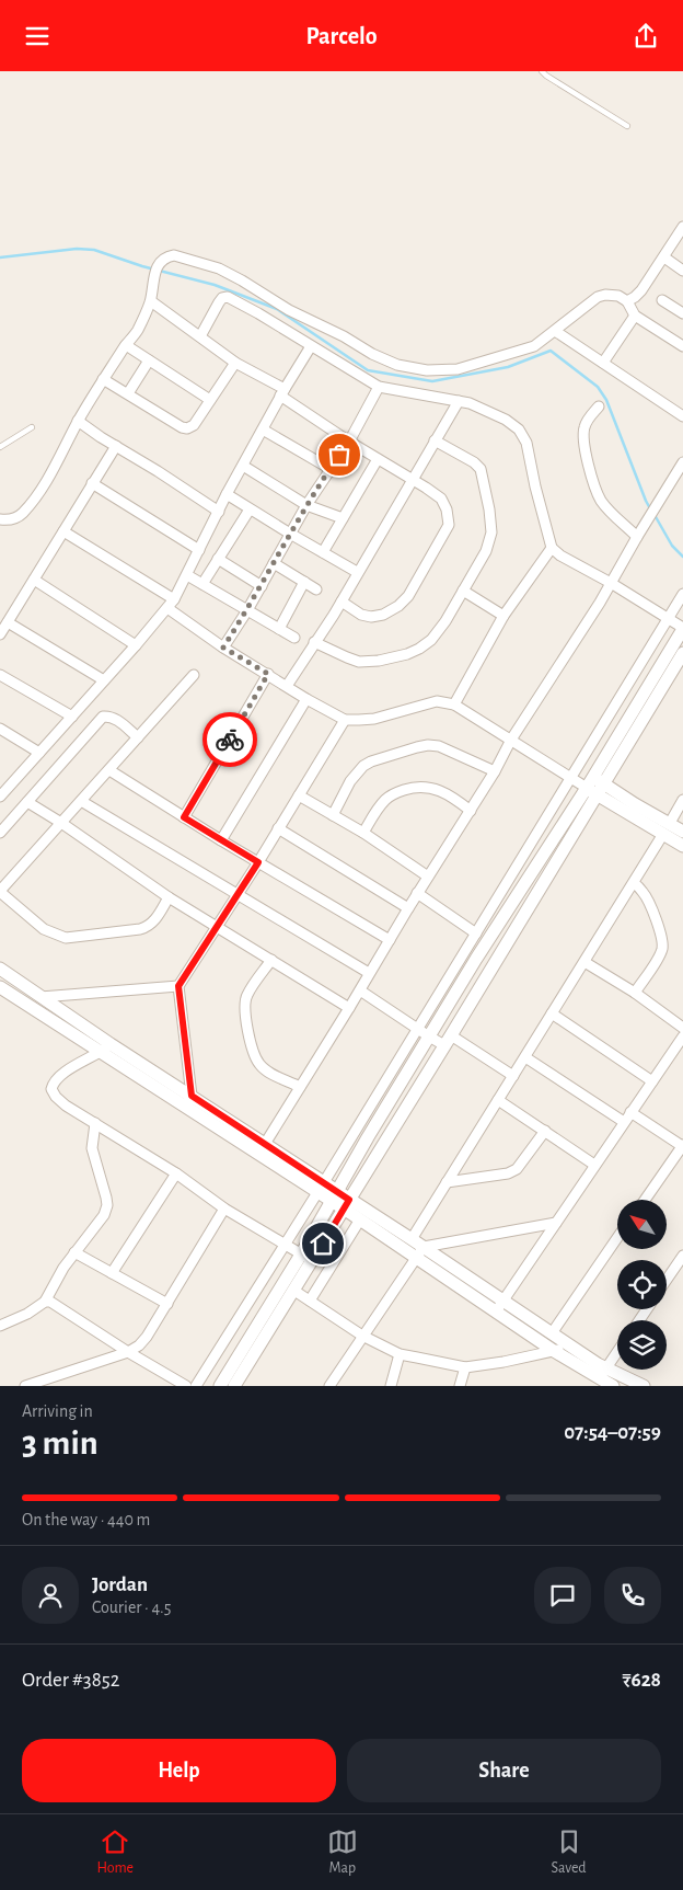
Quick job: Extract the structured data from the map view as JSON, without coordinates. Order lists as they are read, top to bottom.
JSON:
{
  "north": "top left",
  "page": {
    "header": "Parcelo",
    "heading": ["3 min", "Arriving in", "07:54–07:59"],
    "panel": [
      "Jordan",
      "Courier · 4.5",
      "Order #3852",
      "₹628"
    ],
    "bar": "On the way · 440 m",
    "buttons": ["Help", "Share"],
    "tabs": ["Home", "Map", "Saved"]
  }
}
